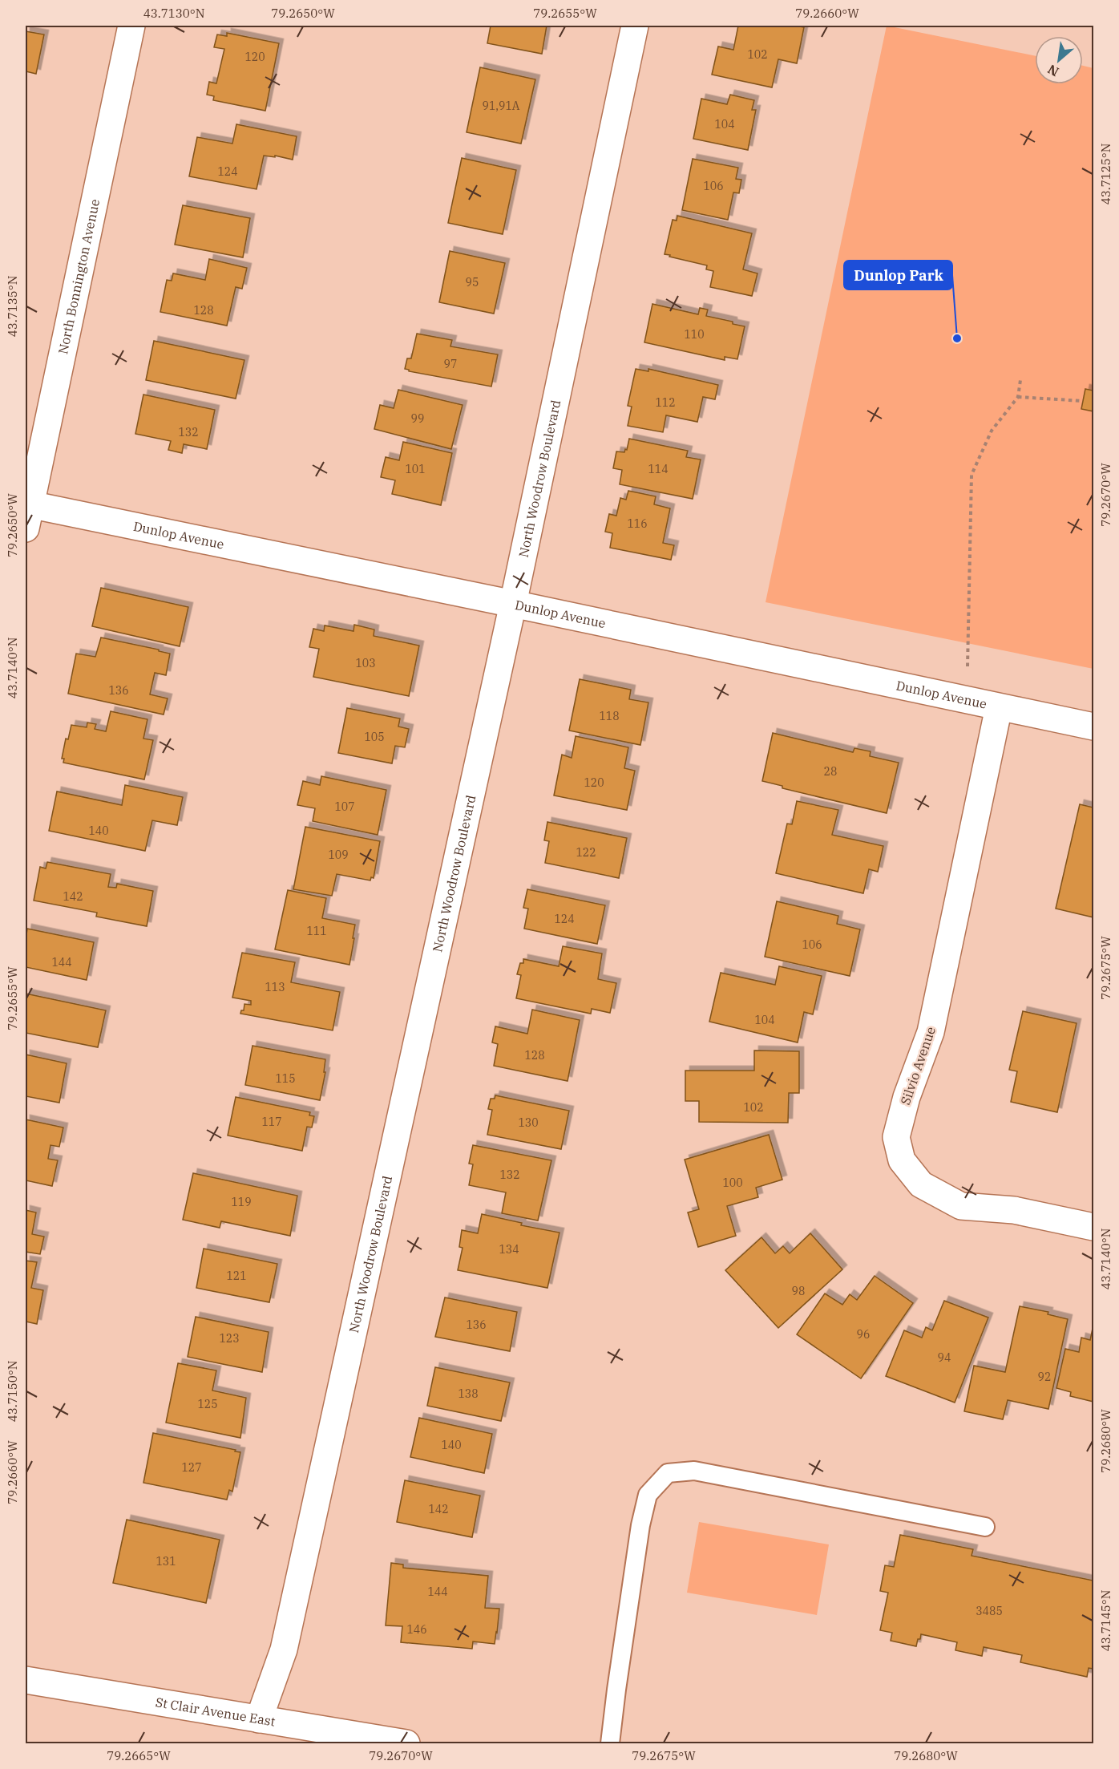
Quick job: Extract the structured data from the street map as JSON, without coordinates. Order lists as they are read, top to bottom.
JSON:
{
  "streets": {
    "street": [
      "North Bonnington Avenue",
      "North Woodrow Boulevard",
      "Dunlop Avenue",
      "Silvio Avenue",
      "St Clair Avenue East"
    ]
  },
  "crossings": [
    ["North Bonnington Avenue", "Dunlop Avenue"],
    ["North Woodrow Boulevard", "Dunlop Avenue"],
    ["North Woodrow Boulevard", "St Clair Avenue East"],
    ["Dunlop Avenue", "Silvio Avenue"]
  ],
  "places": ["Dunlop Park"],
  "house_numbers": [
    "102",
    "120",
    "91,91A",
    "104",
    "124",
    "106",
    "95",
    "128",
    "110",
    "97",
    "112",
    "99",
    "132",
    "101",
    "114",
    "116",
    "103",
    "136",
    "118",
    "105",
    "28",
    "120",
    "107",
    "140",
    "122",
    "109",
    "142",
    "124",
    "111",
    "106",
    "144",
    "113",
    "104",
    "128",
    "115",
    "102",
    "117",
    "130",
    "132",
    "100",
    "119",
    "134",
    "121",
    "98",
    "136",
    "96",
    "123",
    "94",
    "92",
    "138",
    "125",
    "140",
    "127",
    "142",
    "131",
    "144",
    "3485",
    "146"
  ],
  "north": "bottom left",
  "coordinates": [
    "43.7130°N",
    "79.2650°W",
    "79.2655°W",
    "79.2660°W",
    "43.7125°N",
    "43.7135°N",
    "79.2670°W",
    "43.7140°N",
    "79.2675°W",
    "43.7150°N",
    "79.2680°W",
    "43.7145°N",
    "79.2665°W"
  ]
}
